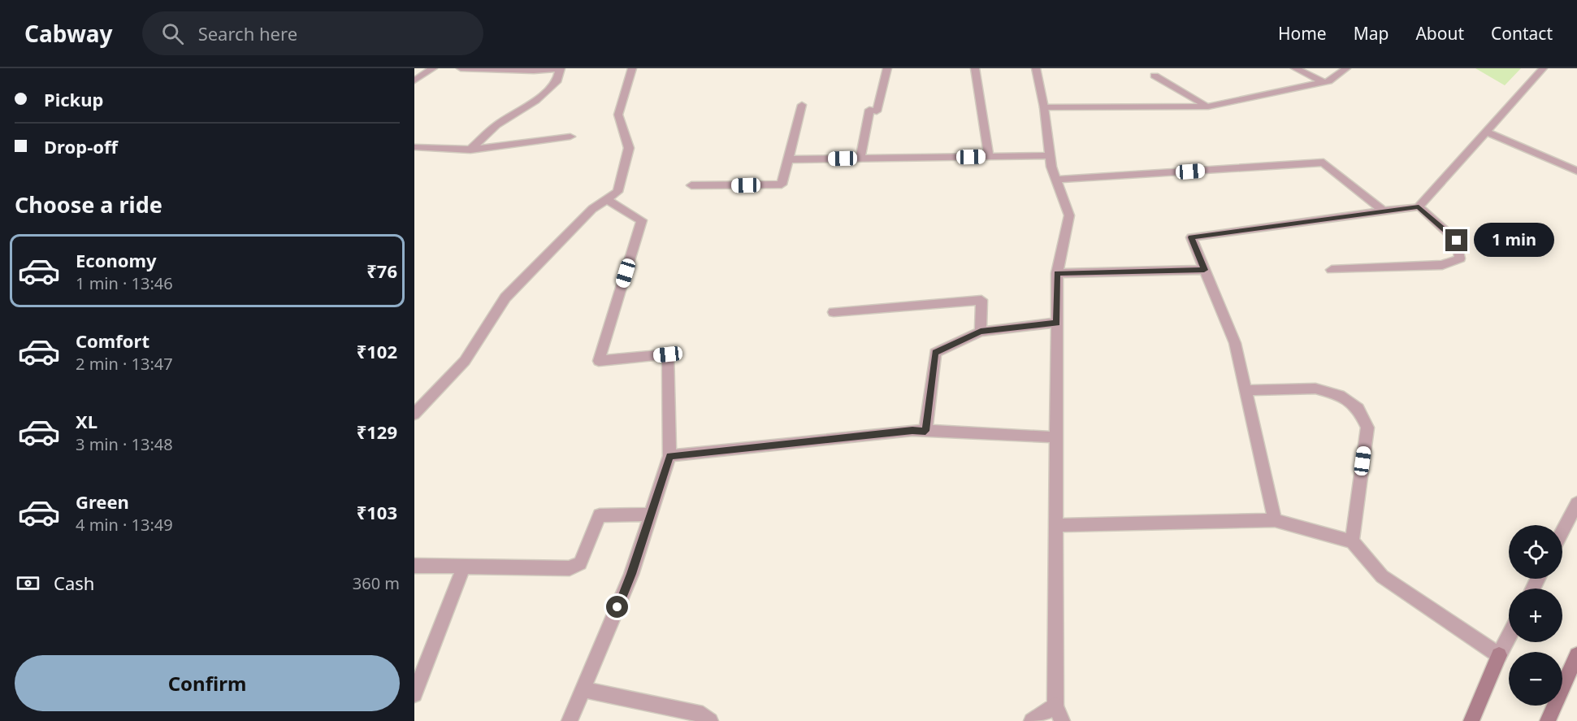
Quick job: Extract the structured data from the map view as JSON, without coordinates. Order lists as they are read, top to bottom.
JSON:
{
  "page": {
    "header": "Cabway",
    "search": "Search here",
    "nav": [
      "Home",
      "Map",
      "About",
      "Contact"
    ],
    "banner": ["Pickup", "Drop-off"],
    "heading": "Choose a ride",
    "bubble": "1 min",
    "list": [
      {
        "name": "Economy",
        "note": "1 min · 13:46",
        "value": "₹76"
      },
      {
        "name": "Comfort",
        "note": "2 min · 13:47",
        "value": "₹102"
      },
      {
        "name": "XL",
        "note": "3 min · 13:48",
        "value": "₹129"
      },
      {
        "name": "Green",
        "note": "4 min · 13:49",
        "value": "₹103"
      }
    ],
    "map_buttons": ["+", "−"],
    "pay": ["Cash", "360 m"],
    "buttons": "Confirm"
  }
}
